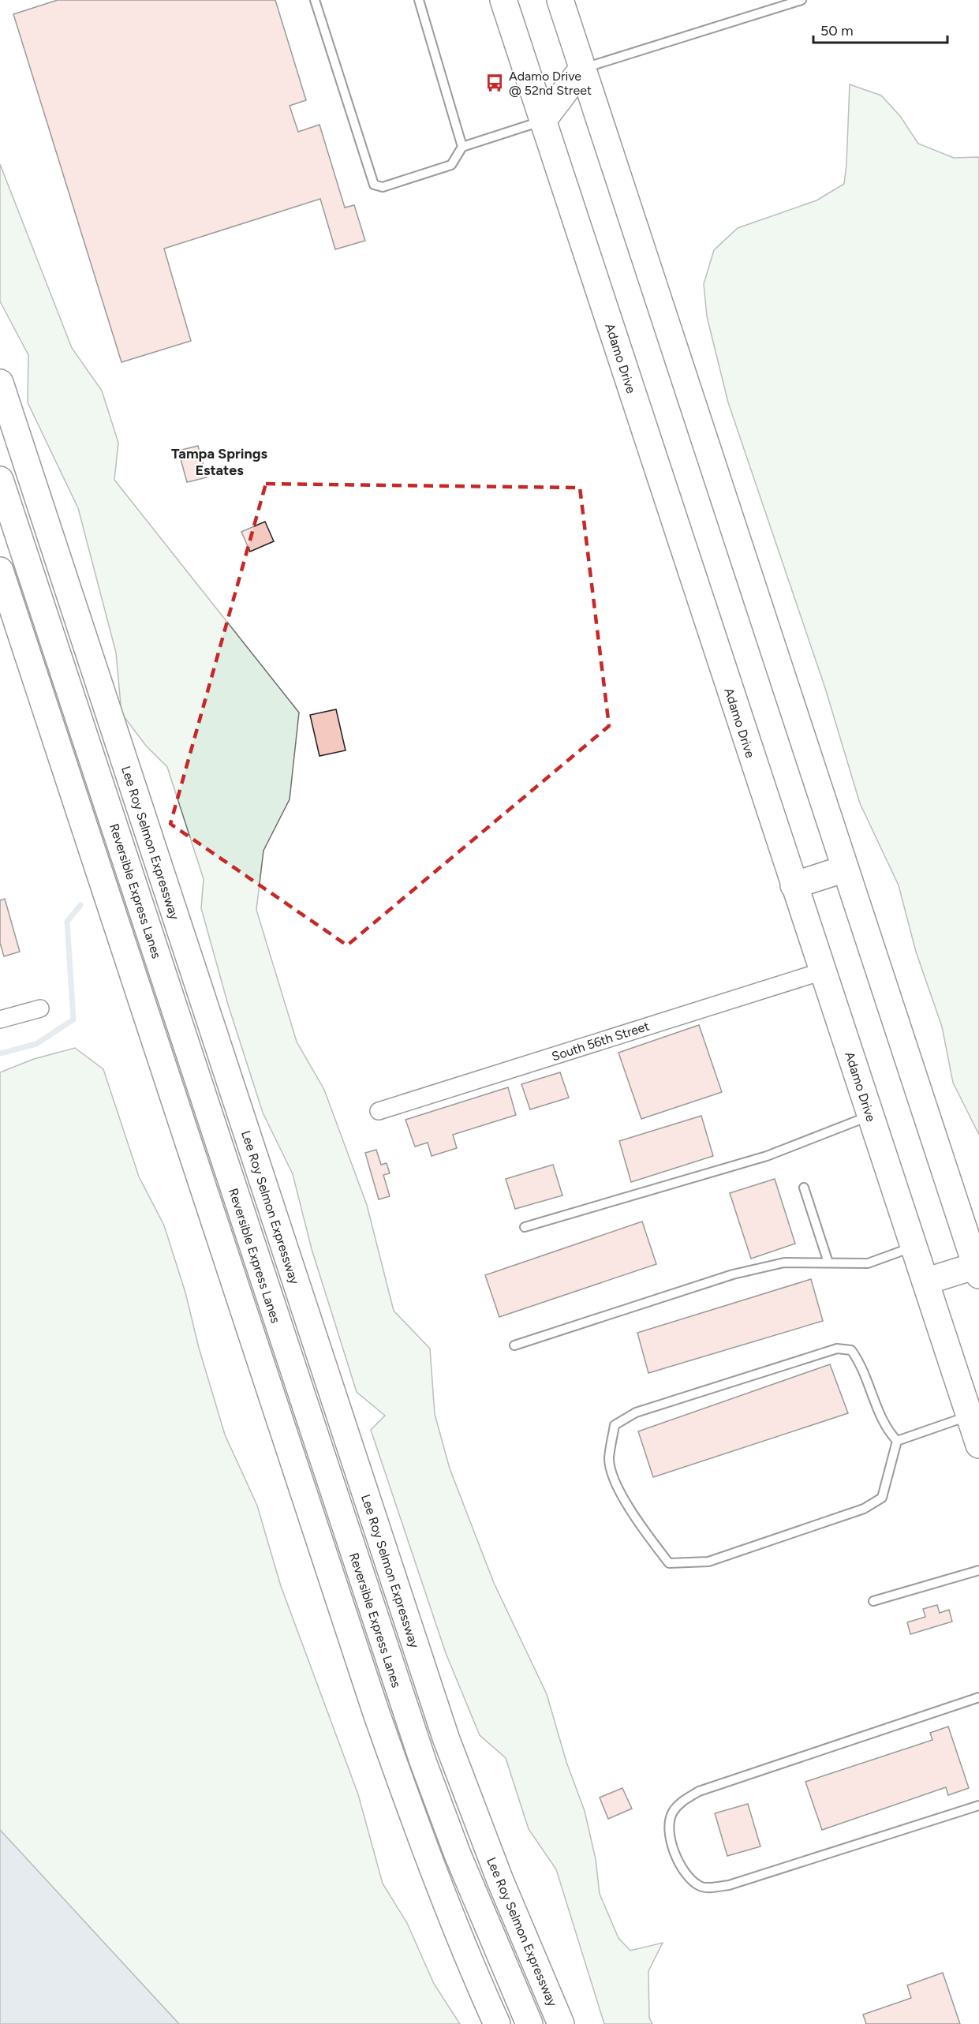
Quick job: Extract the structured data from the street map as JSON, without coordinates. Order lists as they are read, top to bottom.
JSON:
{
  "streets": {
    "main road": ["Adamo Drive", "Lee Roy Selmon Expressway", "Reversible Express Lanes"],
    "street": ["South 56th Street"]
  },
  "crossings": [
    ["Adamo Drive", "South 56th Street"]
  ],
  "districts": ["Tampa Springs Estates"],
  "places": {
    "bus stop": ["Adamo Drive @ 52nd Street"]
  },
  "scale_bar": "50 m"
}
